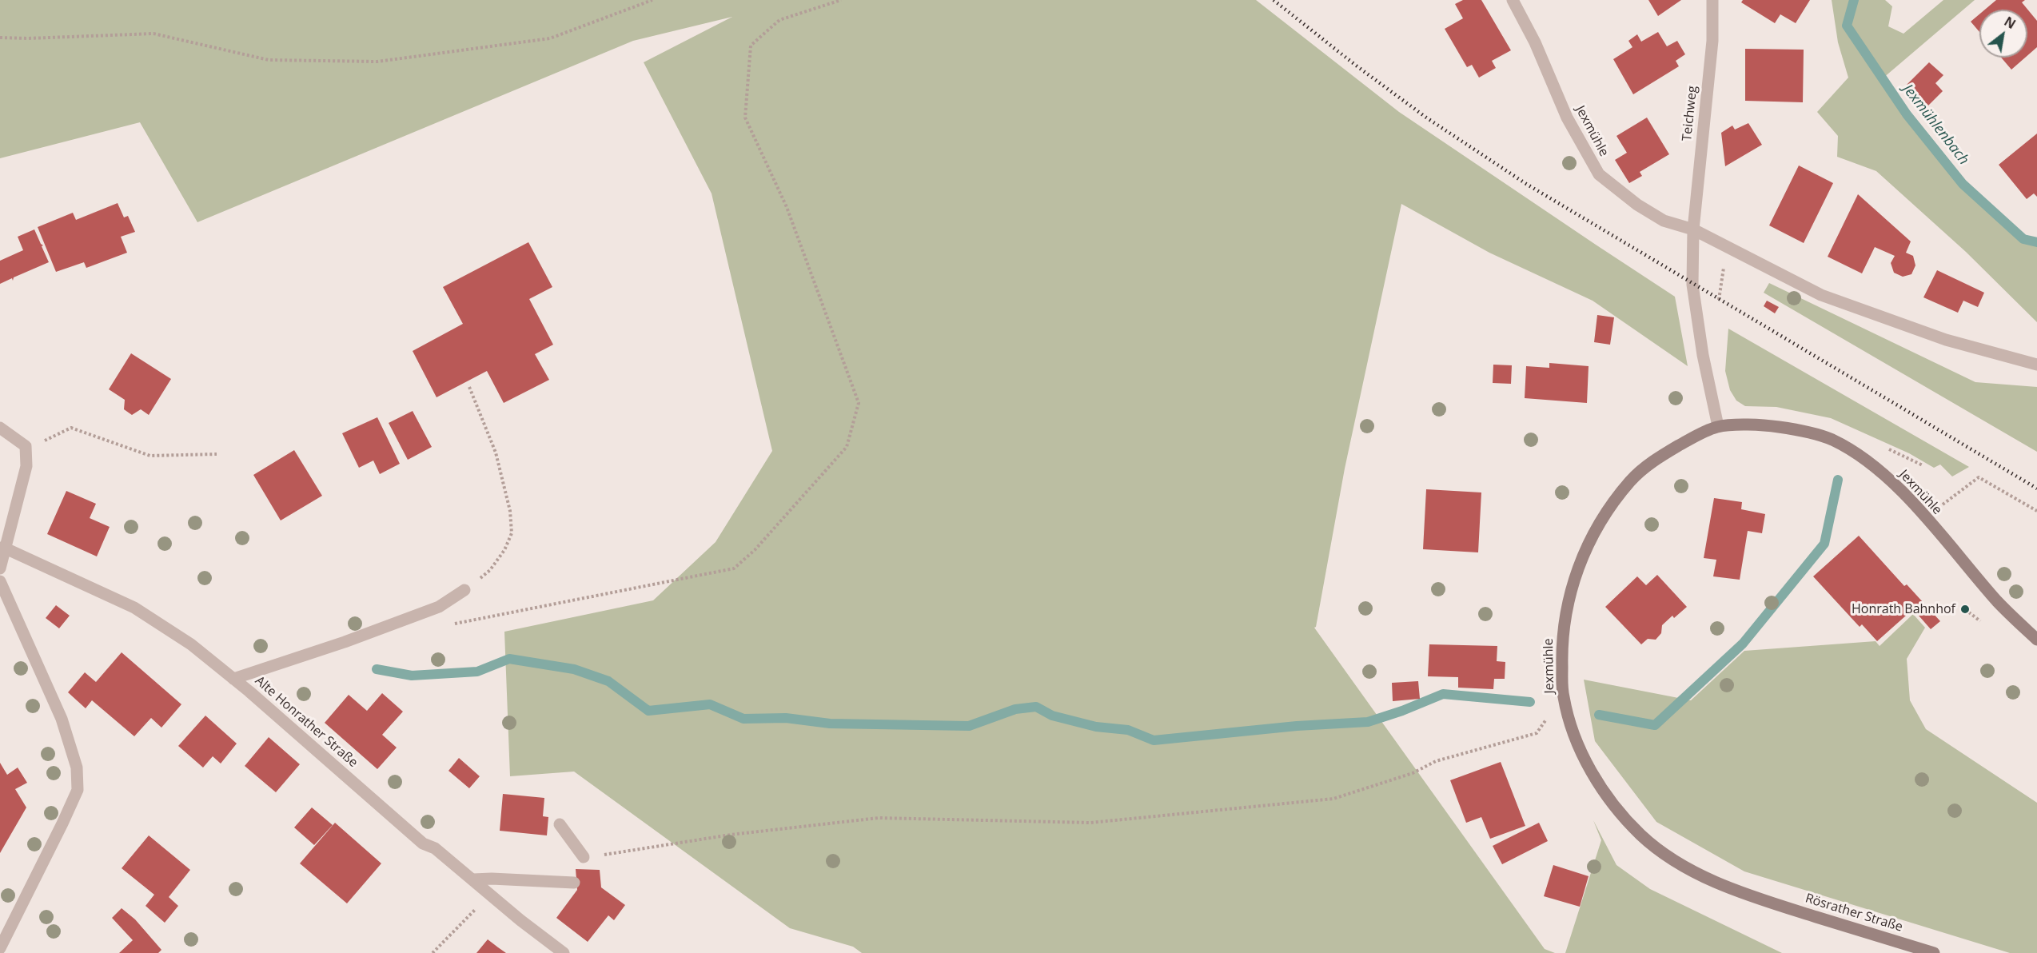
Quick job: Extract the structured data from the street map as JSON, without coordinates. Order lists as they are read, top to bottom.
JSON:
{
  "streets": {
    "street": [
      "Teichweg",
      "Jexmühle",
      "Alte Honrather Straße",
      "Rösrather Straße"
    ]
  },
  "crossings": [
    ["Teichweg", "Jexmühle"],
    ["Jexmühle", "Rösrather Straße"]
  ],
  "water": ["Jexmühlenbach"],
  "places": ["Honrath Bahnhof"],
  "north": "top right"
}
